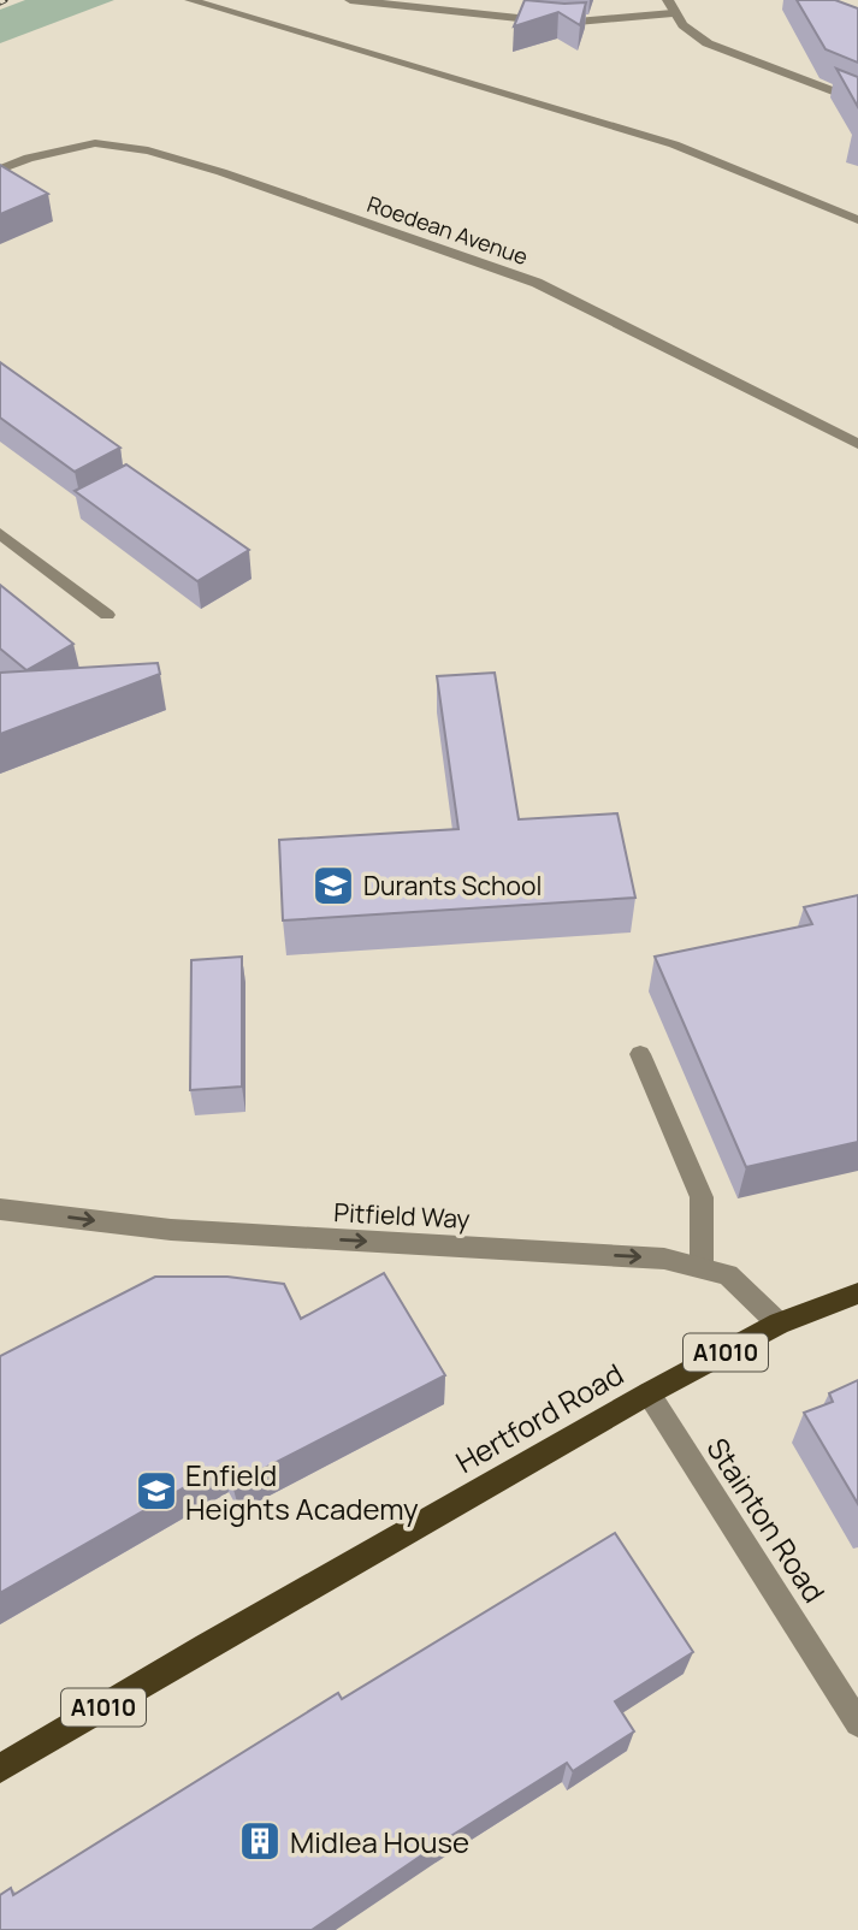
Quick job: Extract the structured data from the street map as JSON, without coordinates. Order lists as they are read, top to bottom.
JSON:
{
  "streets": {
    "main road": ["A1010", "Hertford Road"],
    "street": ["Roedean Avenue", "Pitfield Way", "Stainton Road"]
  },
  "crossings": [
    ["Pitfield Way", "Hertford Road"],
    ["Hertford Road", "Stainton Road"]
  ],
  "one_way": ["Pitfield Way"],
  "places": {
    "school or university": ["Durants School", "Enfield Heights Academy"],
    "building": ["Midlea House"]
  }
}
